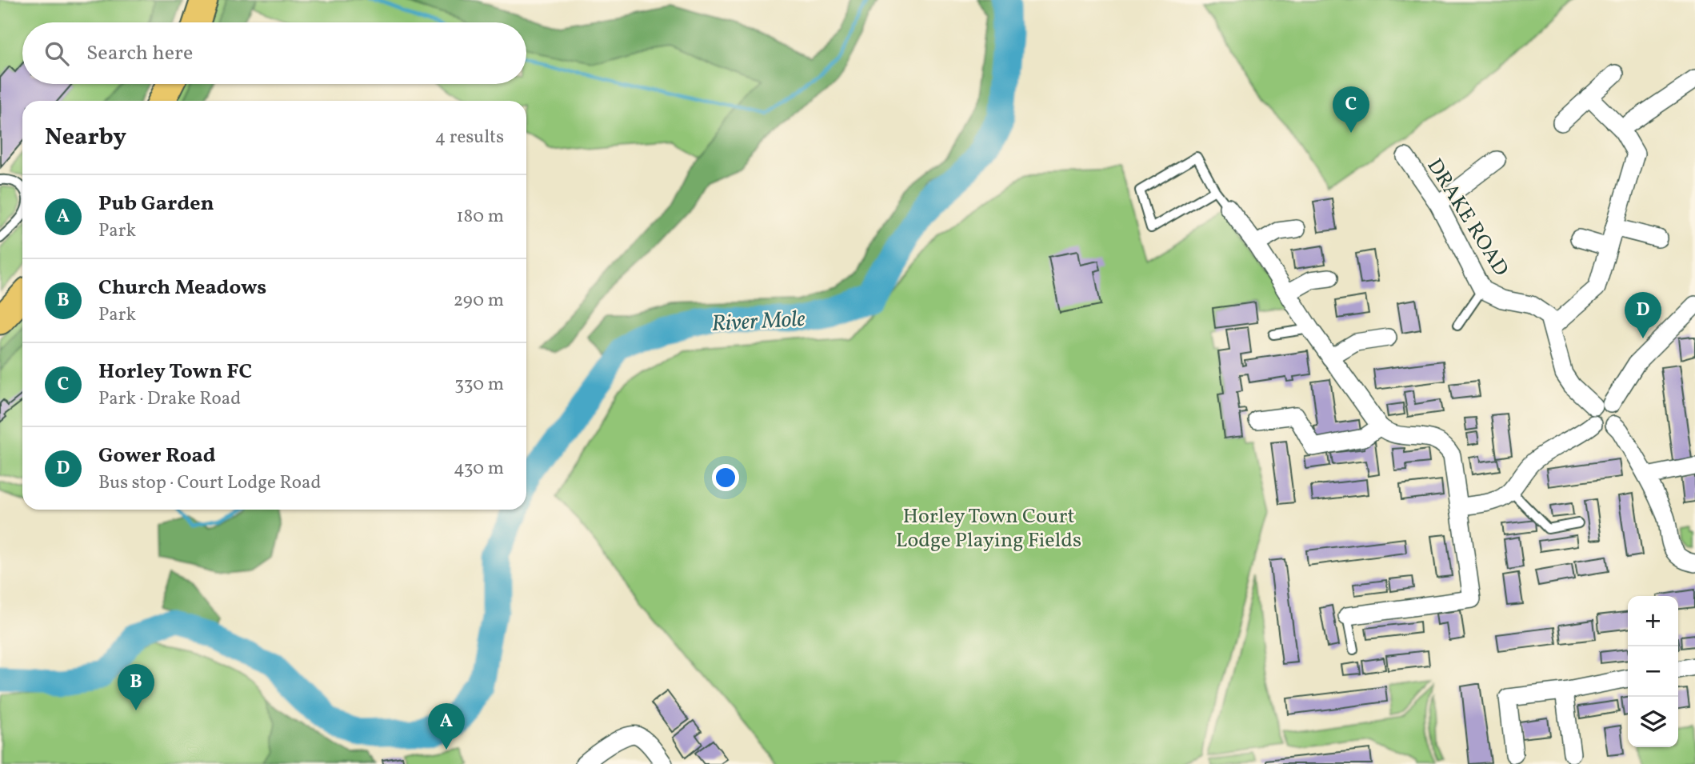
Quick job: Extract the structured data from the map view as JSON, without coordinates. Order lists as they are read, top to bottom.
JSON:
{
  "streets": {
    "street": ["DRAKE ROAD"]
  },
  "water": ["River Mole"],
  "parks": ["Horley Town Court Lodge Playing Fields"],
  "page": {
    "search": "Search here",
    "pins": [
      "C",
      "D",
      "B",
      "A"
    ],
    "heading": ["Nearby", "4 results"],
    "list": [
      {
        "mark": "A",
        "name": "Pub Garden",
        "note": "Park",
        "value": "180 m"
      },
      {
        "mark": "B",
        "name": "Church Meadows",
        "note": "Park",
        "value": "290 m"
      },
      {
        "mark": "C",
        "name": "Horley Town FC",
        "note": "Park · Drake Road",
        "value": "330 m"
      },
      {
        "mark": "D",
        "name": "Gower Road",
        "note": "Bus stop · Court Lodge Road",
        "value": "430 m"
      }
    ],
    "map_buttons": ["+", "−"]
  }
}
